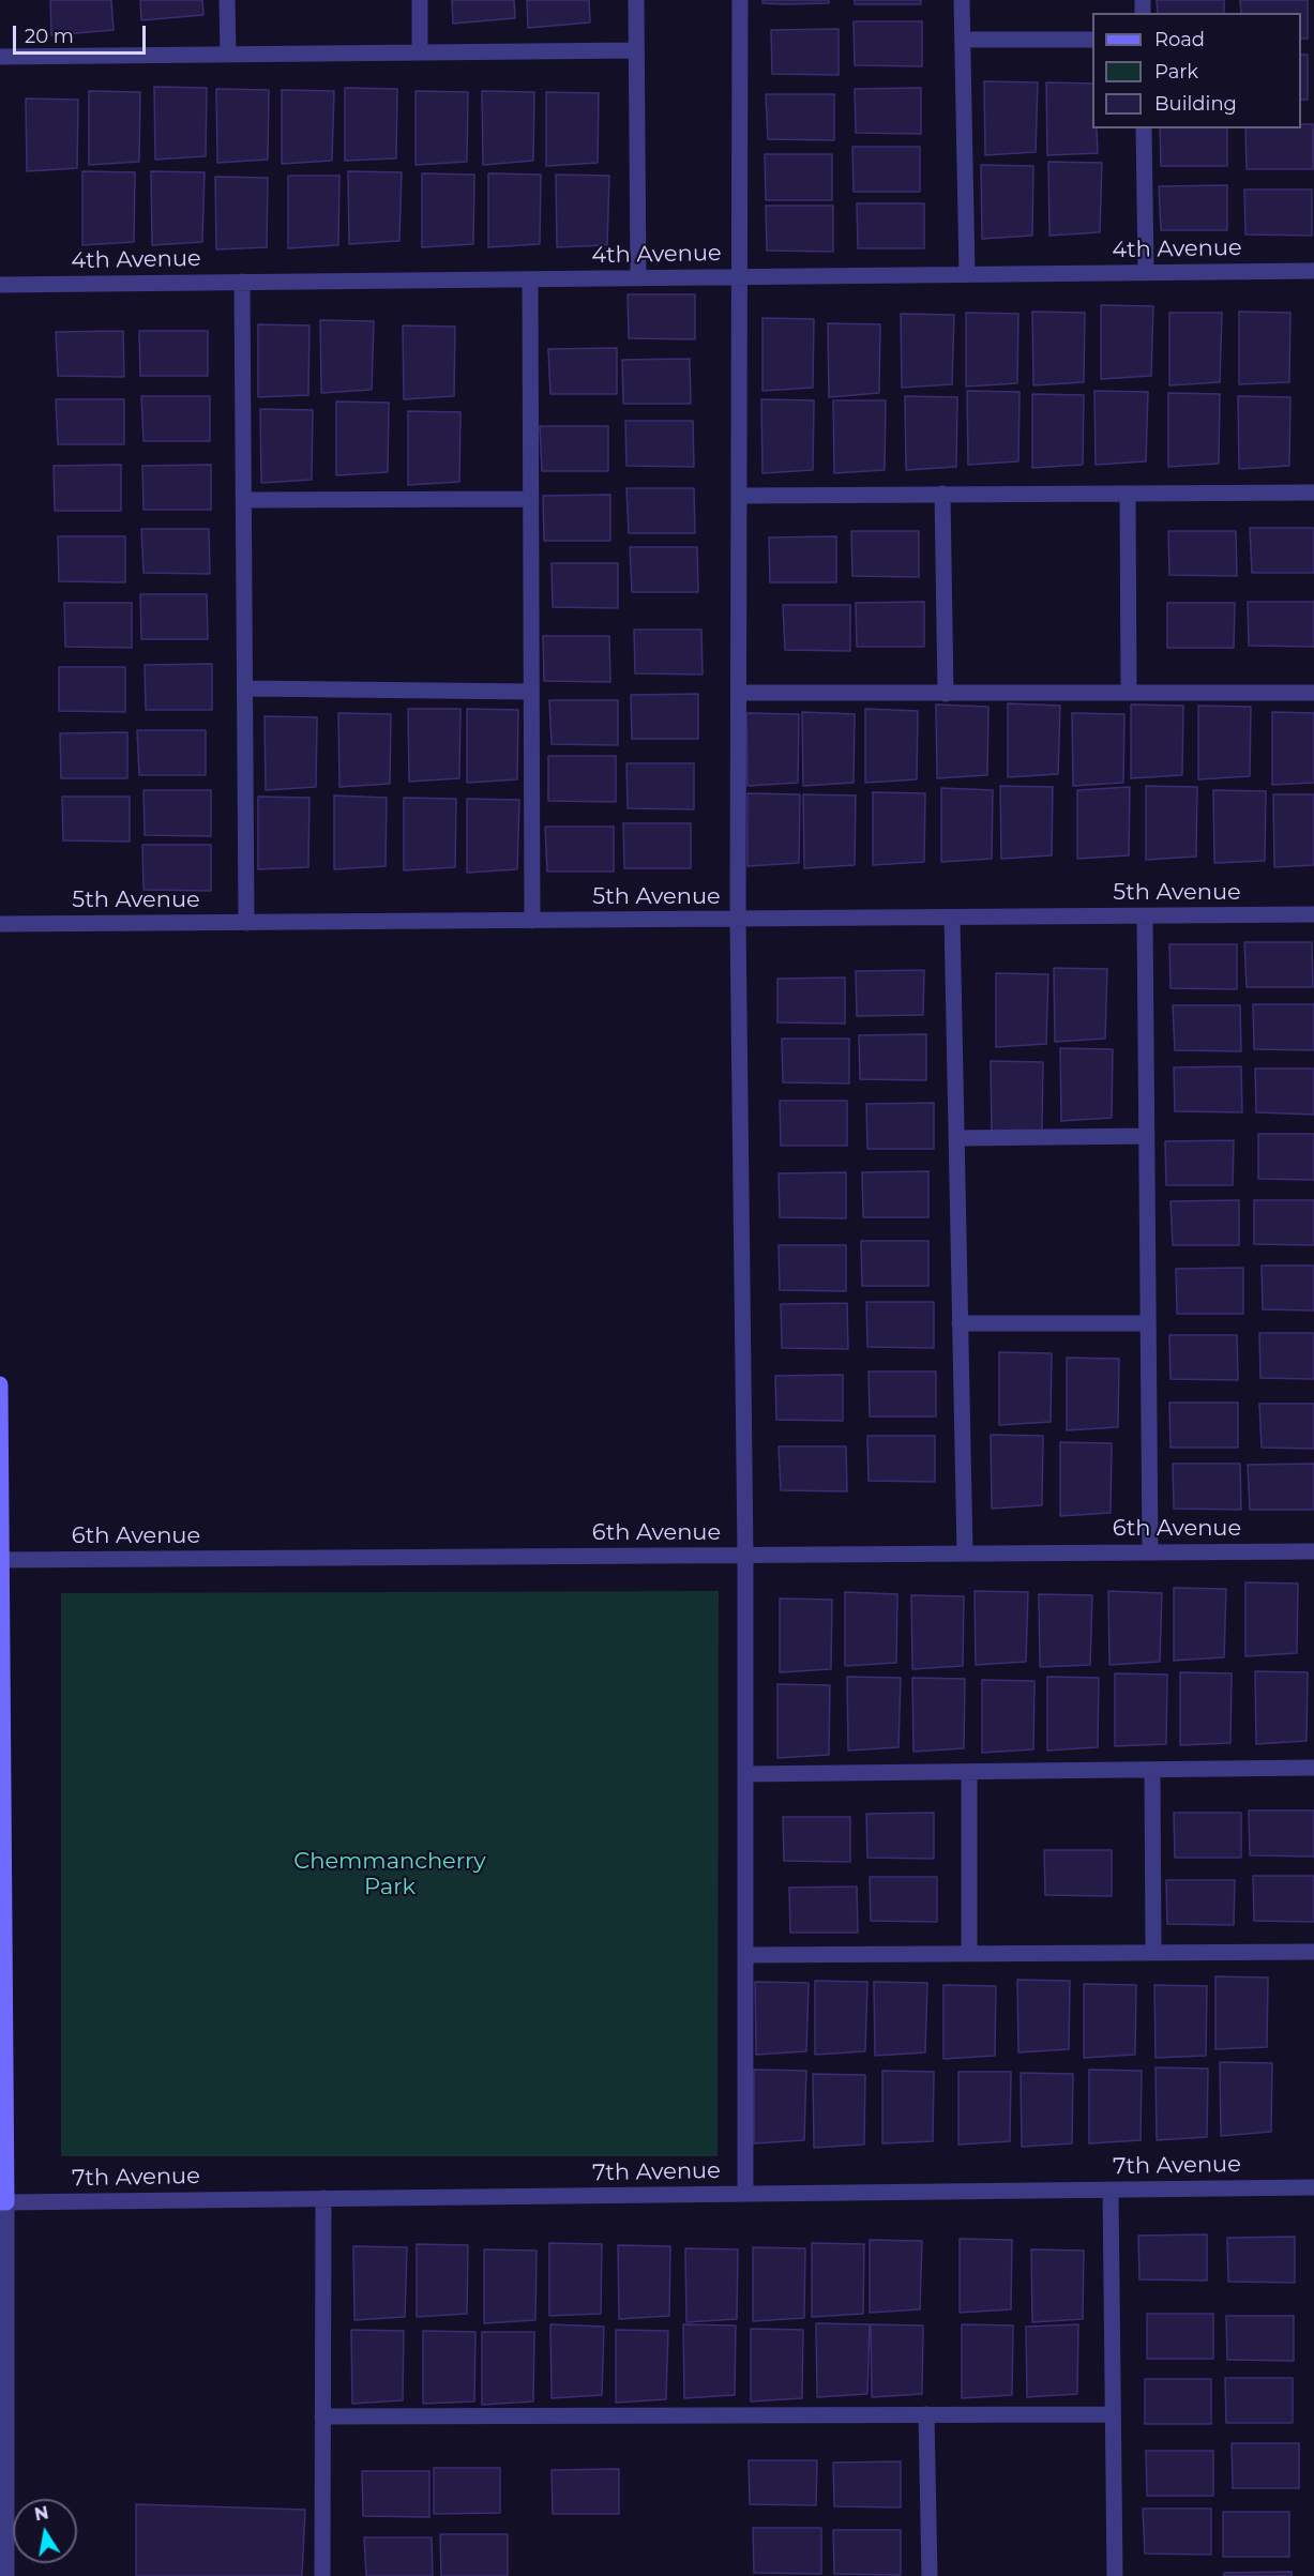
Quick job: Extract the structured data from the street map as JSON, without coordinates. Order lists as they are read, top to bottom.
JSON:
{
  "streets": {
    "street": [
      "4th Avenue",
      "5th Avenue",
      "6th Avenue",
      "7th Avenue"
    ]
  },
  "parks": ["Chemmancherry Park"],
  "legend": ["Road", "Park", "Building"],
  "scale_bar": "20 m",
  "north": "top"
}
